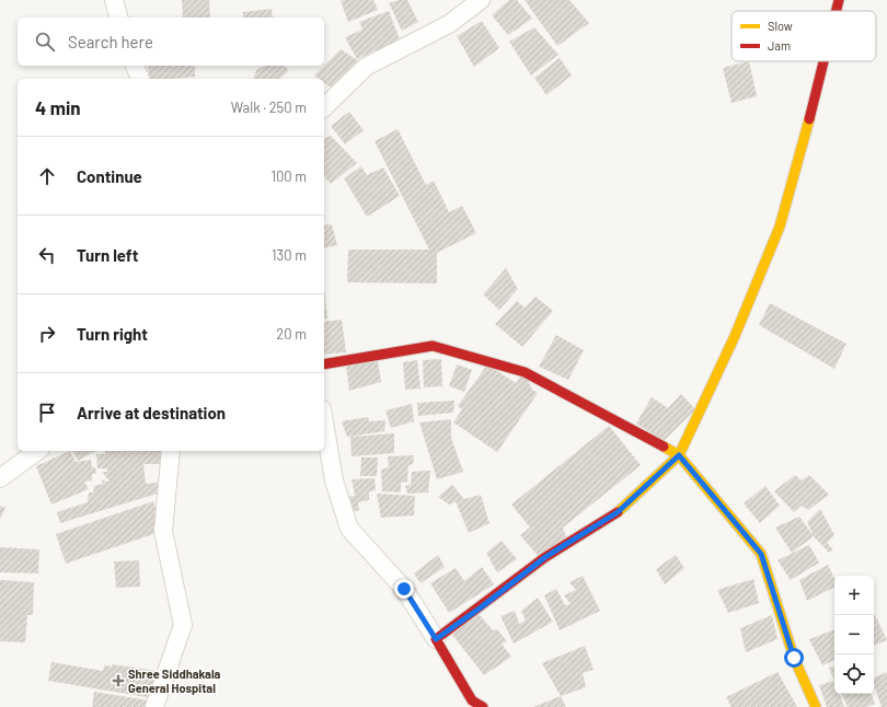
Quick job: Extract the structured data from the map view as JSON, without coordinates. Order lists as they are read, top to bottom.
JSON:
{
  "places": {
    "health": ["Shree Siddhakala General Hospital"]
  },
  "legend": ["Slow", "Jam"],
  "page": {
    "search": "Search here",
    "heading": ["4 min", "Walk · 250 m"],
    "list": [
      ["Continue", "100 m"],
      ["Turn left", "130 m"],
      ["Turn right", "20 m"],
      "Arrive at destination"
    ],
    "map_buttons": ["+", "−"]
  }
}
